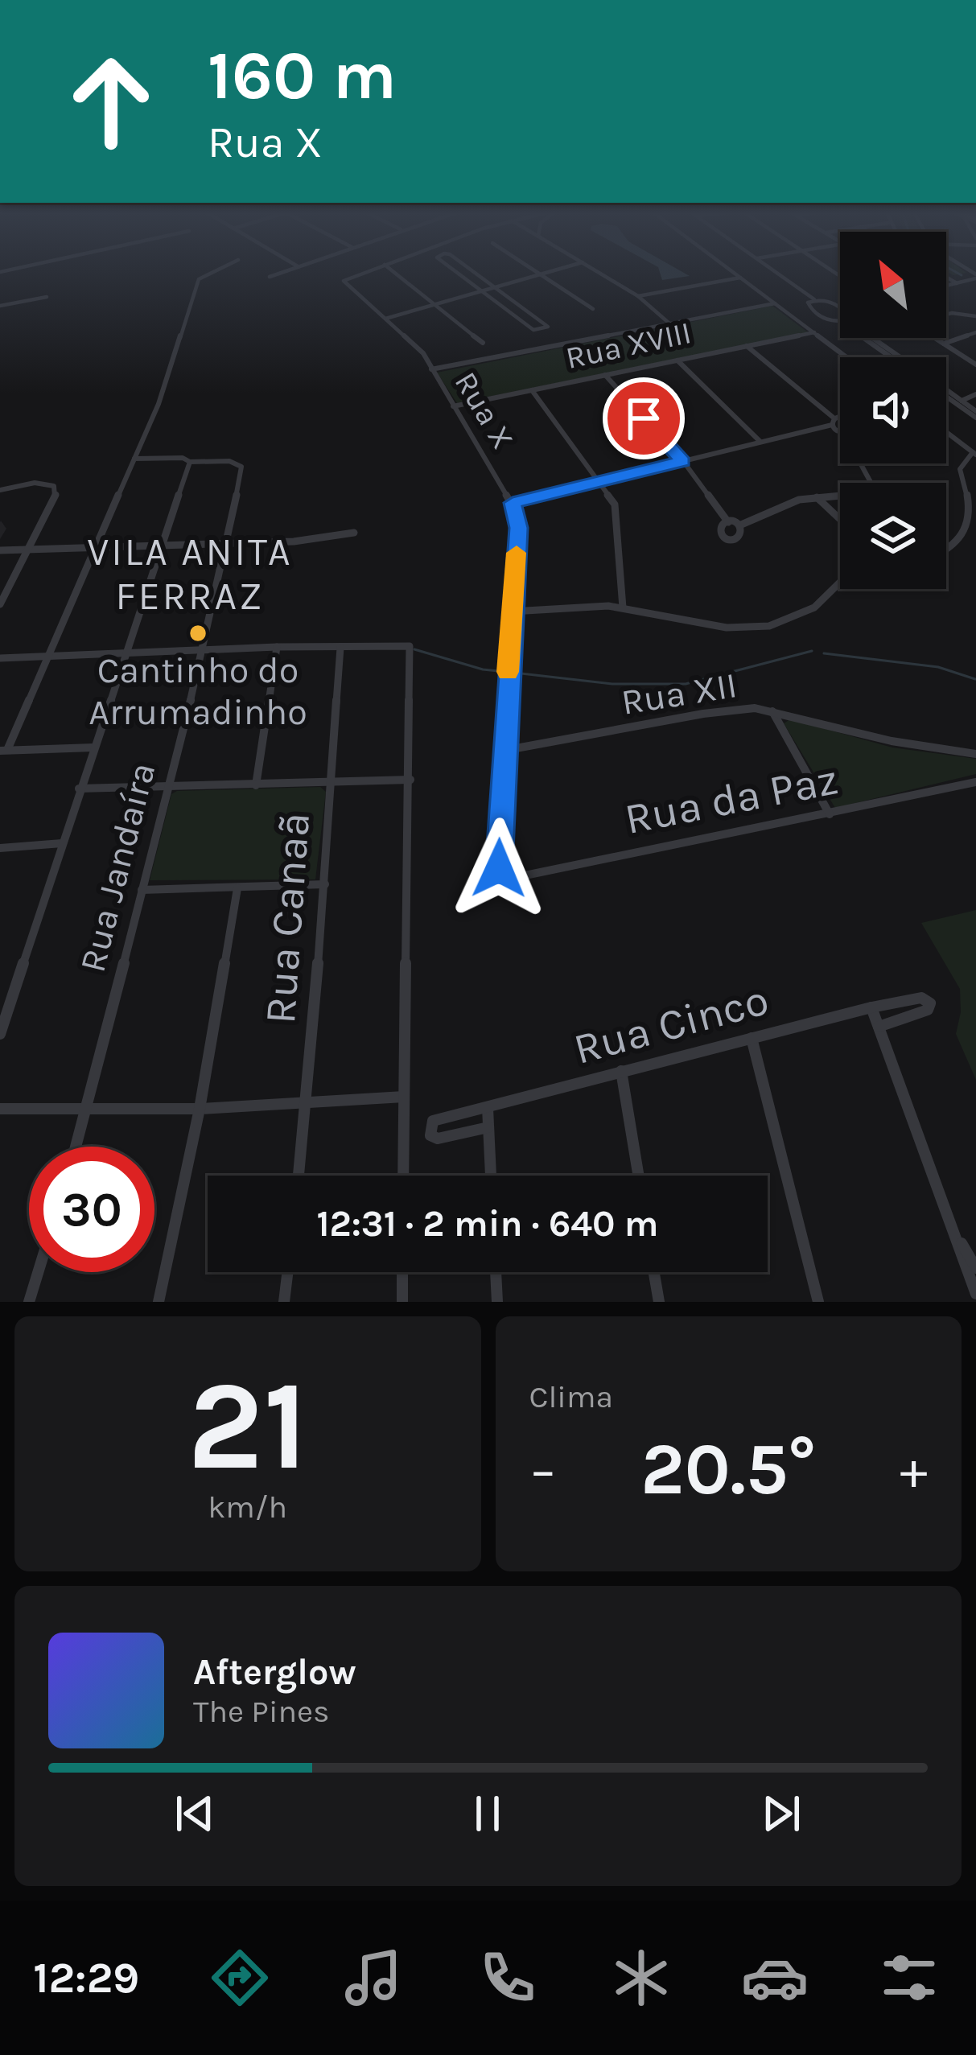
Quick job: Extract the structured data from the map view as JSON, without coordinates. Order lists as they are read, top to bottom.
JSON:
{
  "streets": {
    "street": [
      "Rua XVIII",
      "Rua X",
      "Rua XII",
      "Rua da Paz",
      "Rua Jandaíra",
      "Rua Canaã",
      "Rua Cinco"
    ]
  },
  "crossings": [
    ["Rua XVIII", "Rua X"],
    ["Rua X", "Rua XII"],
    ["Rua X", "Rua da Paz"]
  ],
  "districts": ["VILA ANITA FERRAZ"],
  "places": ["Cantinho do Arrumadinho"],
  "north": "top left",
  "page": {
    "turn": ["160 m", "Rua X"],
    "limit": "30",
    "trip": "12:31 · 2 min · 640 m",
    "tile": [
      ["21", "km/h"],
      "Clima"
    ],
    "heat": ["−", "20.5°", "+"],
    "song": ["Afterglow", "The Pines"],
    "tabs": "12:29"
  }
}
